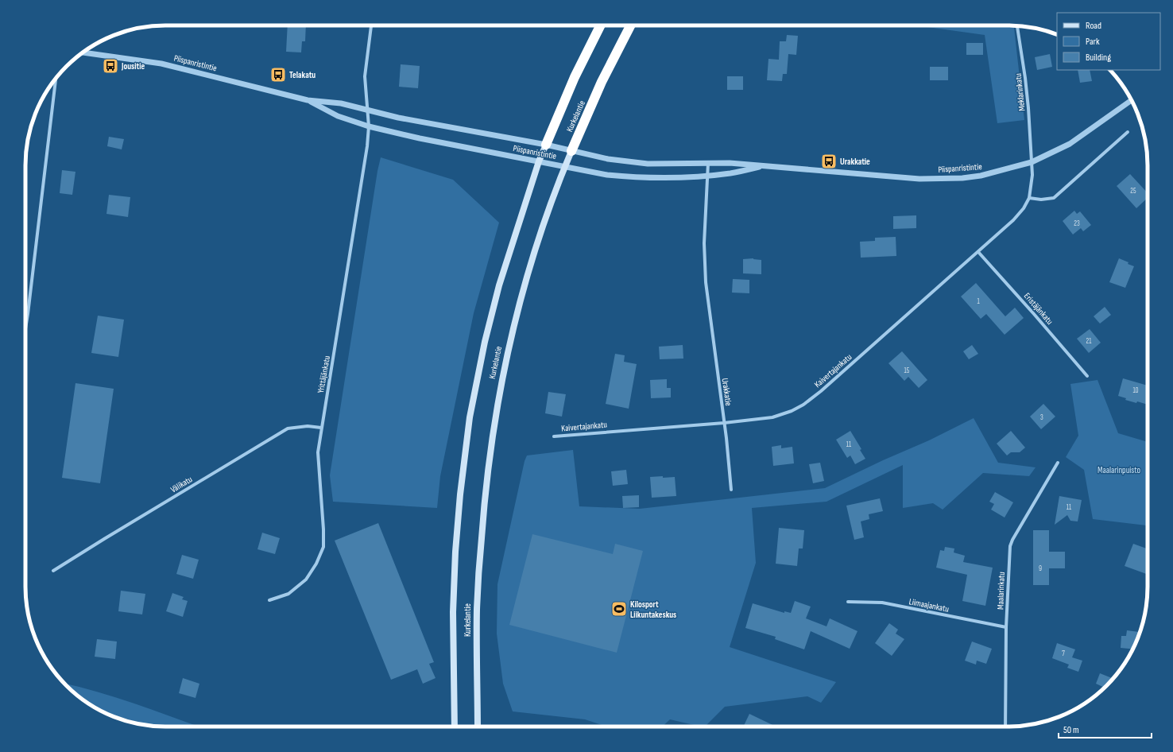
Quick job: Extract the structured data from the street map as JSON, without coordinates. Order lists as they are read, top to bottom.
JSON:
{
  "streets": {
    "highway": ["Kurkelantie"],
    "street": [
      "Piispanristintie",
      "Meklarinkatu",
      "Eristäjänkatu",
      "Kaivertajankatu",
      "Yrittäjänkatu",
      "Urakkatie",
      "Välikatu",
      "Maalarinkatu",
      "Liimaajankatu"
    ]
  },
  "crossings": [
    ["Piispanristintie", "Meklarinkatu"],
    ["Piispanristintie", "Kurkelantie"],
    ["Piispanristintie", "Kaivertajankatu"],
    ["Piispanristintie", "Yrittäjänkatu"],
    ["Piispanristintie", "Urakkatie"],
    ["Meklarinkatu", "Kaivertajankatu"],
    ["Eristäjänkatu", "Kaivertajankatu"],
    ["Kaivertajankatu", "Urakkatie"],
    ["Yrittäjänkatu", "Välikatu"],
    ["Maalarinkatu", "Liimaajankatu"]
  ],
  "parks": ["Maalarinpuisto"],
  "places": {
    "bus stop": ["Jousitie", "Telakatu", "Urakkatie"],
    "sports": ["Kilosport Liikuntakeskus"]
  },
  "house_numbers": [
    "25",
    "23",
    "1",
    "21",
    "15",
    "10",
    "3",
    "11",
    "11",
    "9",
    "7"
  ],
  "legend": ["Road", "Park", "Building"],
  "scale_bar": "50 m"
}
